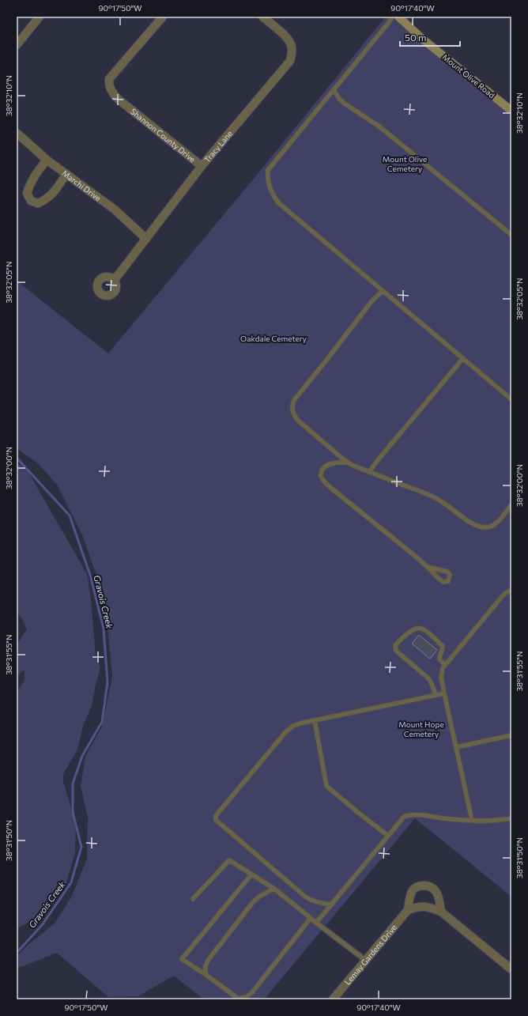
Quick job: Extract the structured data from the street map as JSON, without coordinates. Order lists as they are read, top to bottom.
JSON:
{
  "streets": {
    "street": [
      "Mount Olive Road",
      "Shannon County Drive",
      "Tracy Lane",
      "Marchi Drive",
      "Lemay Gardens Drive"
    ]
  },
  "crossings": [
    ["Shannon County Drive", "Tracy Lane"],
    ["Tracy Lane", "Marchi Drive"]
  ],
  "water": ["Gravois Creek"],
  "parks": ["Mount Olive Cemetery", "Oakdale Cemetery", "Mount Hope Cemetery"],
  "scale_bar": "50 m",
  "coordinates": [
    "90°17'50\"W",
    "90°17'40\"W",
    "38°32'10\"N",
    "38°32'05\"N",
    "38°32'00\"N",
    "38°31'55\"N",
    "38°31'50\"N"
  ]
}
